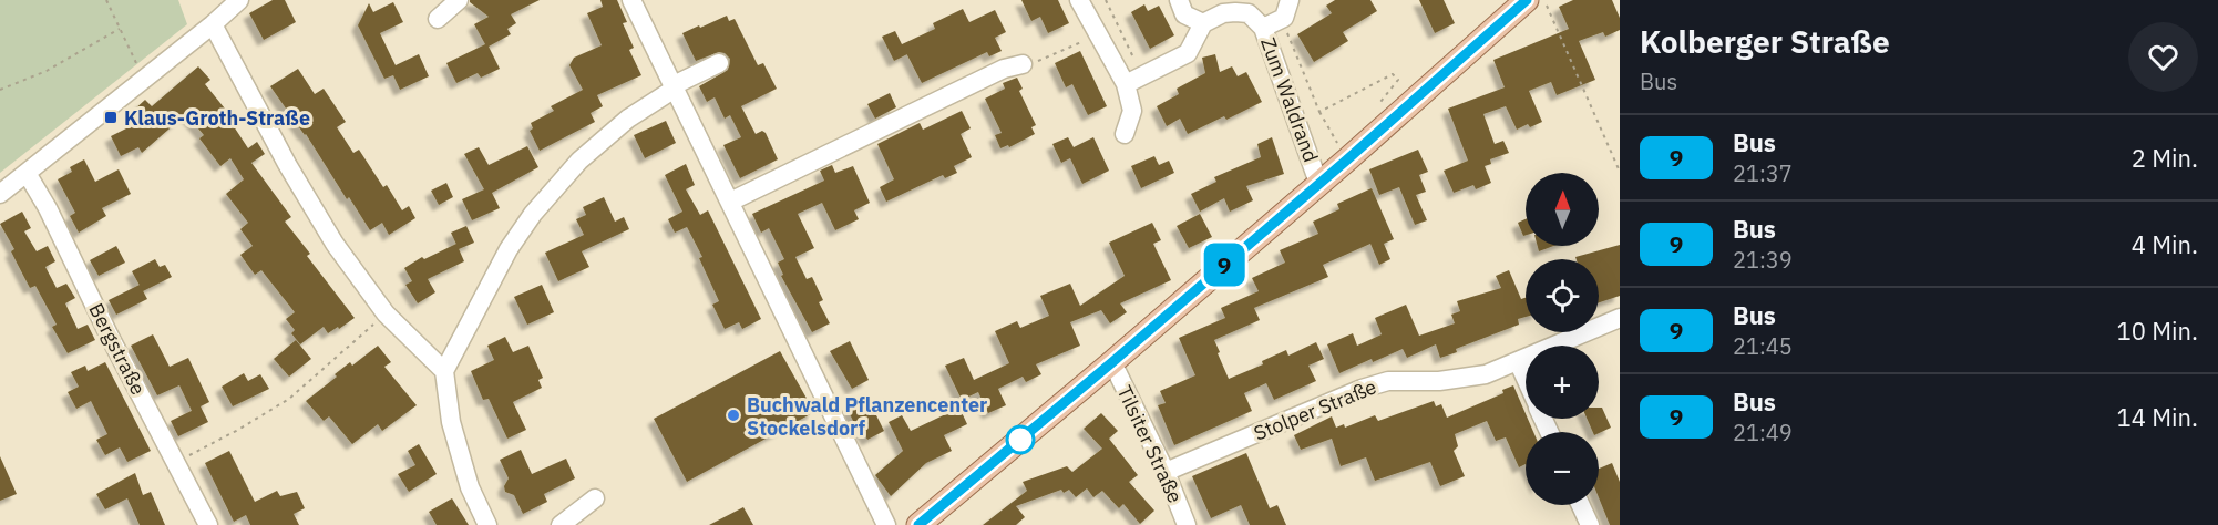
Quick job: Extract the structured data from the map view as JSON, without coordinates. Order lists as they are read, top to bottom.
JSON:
{
  "streets": {
    "street": [
      "Zum Waldrand",
      "Bergstraße",
      "Stolper Straße",
      "Tilsiter Straße"
    ]
  },
  "crossings": [
    ["Stolper Straße", "Tilsiter Straße"]
  ],
  "places": {
    "transit": ["Klaus-Groth-Straße"],
    "other": ["Buchwald Pflanzencenter Stockelsdorf"]
  },
  "lines": ["bus line 9"],
  "north": "top",
  "page": {
    "on_map": "9",
    "heading": ["Kolberger Straße", "Bus"],
    "list": [
      {
        "mark": "9",
        "name": "Bus",
        "note": "21:37",
        "value": "2 Min."
      },
      {
        "mark": "9",
        "name": "Bus",
        "note": "21:39",
        "value": "4 Min."
      },
      {
        "mark": "9",
        "name": "Bus",
        "note": "21:45",
        "value": "10 Min."
      },
      {
        "mark": "9",
        "name": "Bus",
        "note": "21:49",
        "value": "14 Min."
      }
    ],
    "map_buttons": ["+", "−"]
  }
}
